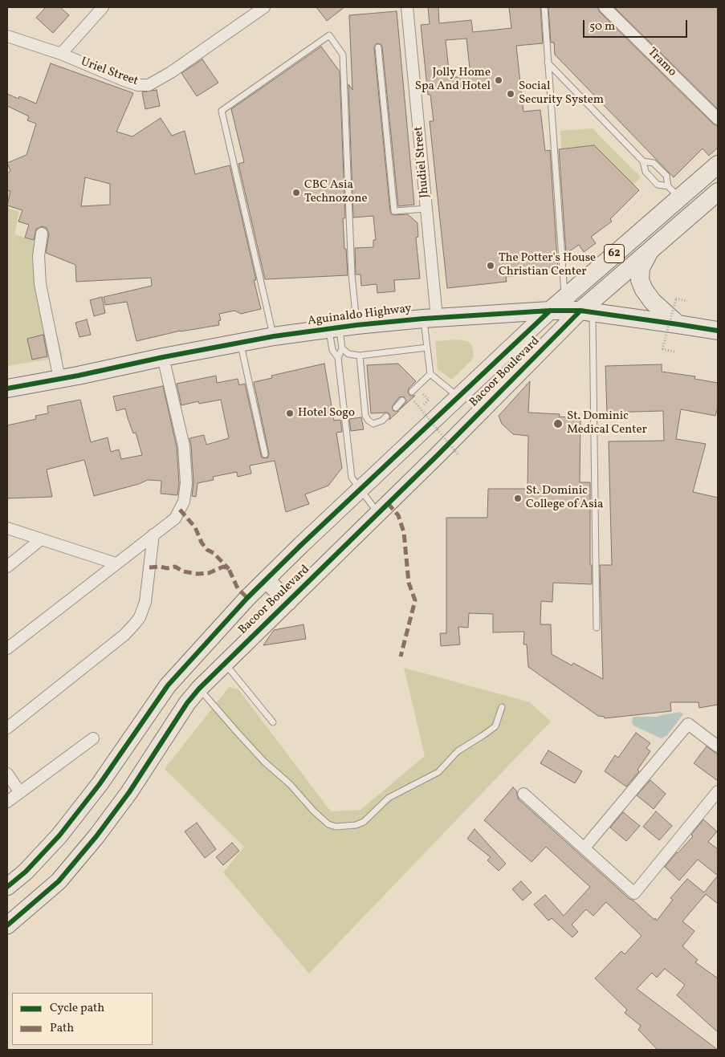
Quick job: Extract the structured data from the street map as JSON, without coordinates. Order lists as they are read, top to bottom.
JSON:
{
  "streets": {
    "highway": ["62", "Aguinaldo Highway"],
    "main road": ["Bacoor Boulevard"],
    "street": ["Tramo", "Uriel Street", "Jhudiel Street"]
  },
  "crossings": [
    ["Jhudiel Street", "Aguinaldo Highway"],
    ["62", "Aguinaldo Highway"],
    ["62", "Bacoor Boulevard"],
    ["Aguinaldo Highway", "Bacoor Boulevard"]
  ],
  "places": [
    "Jolly Home Spa And Hotel",
    "Social Security System",
    "CBC Asia Technozone",
    "The Potter's House Christian Center",
    "Hotel Sogo",
    "St. Dominic Medical Center",
    "St. Dominic College of Asia"
  ],
  "legend": ["Cycle path", "Path"],
  "scale_bar": "50 m"
}
